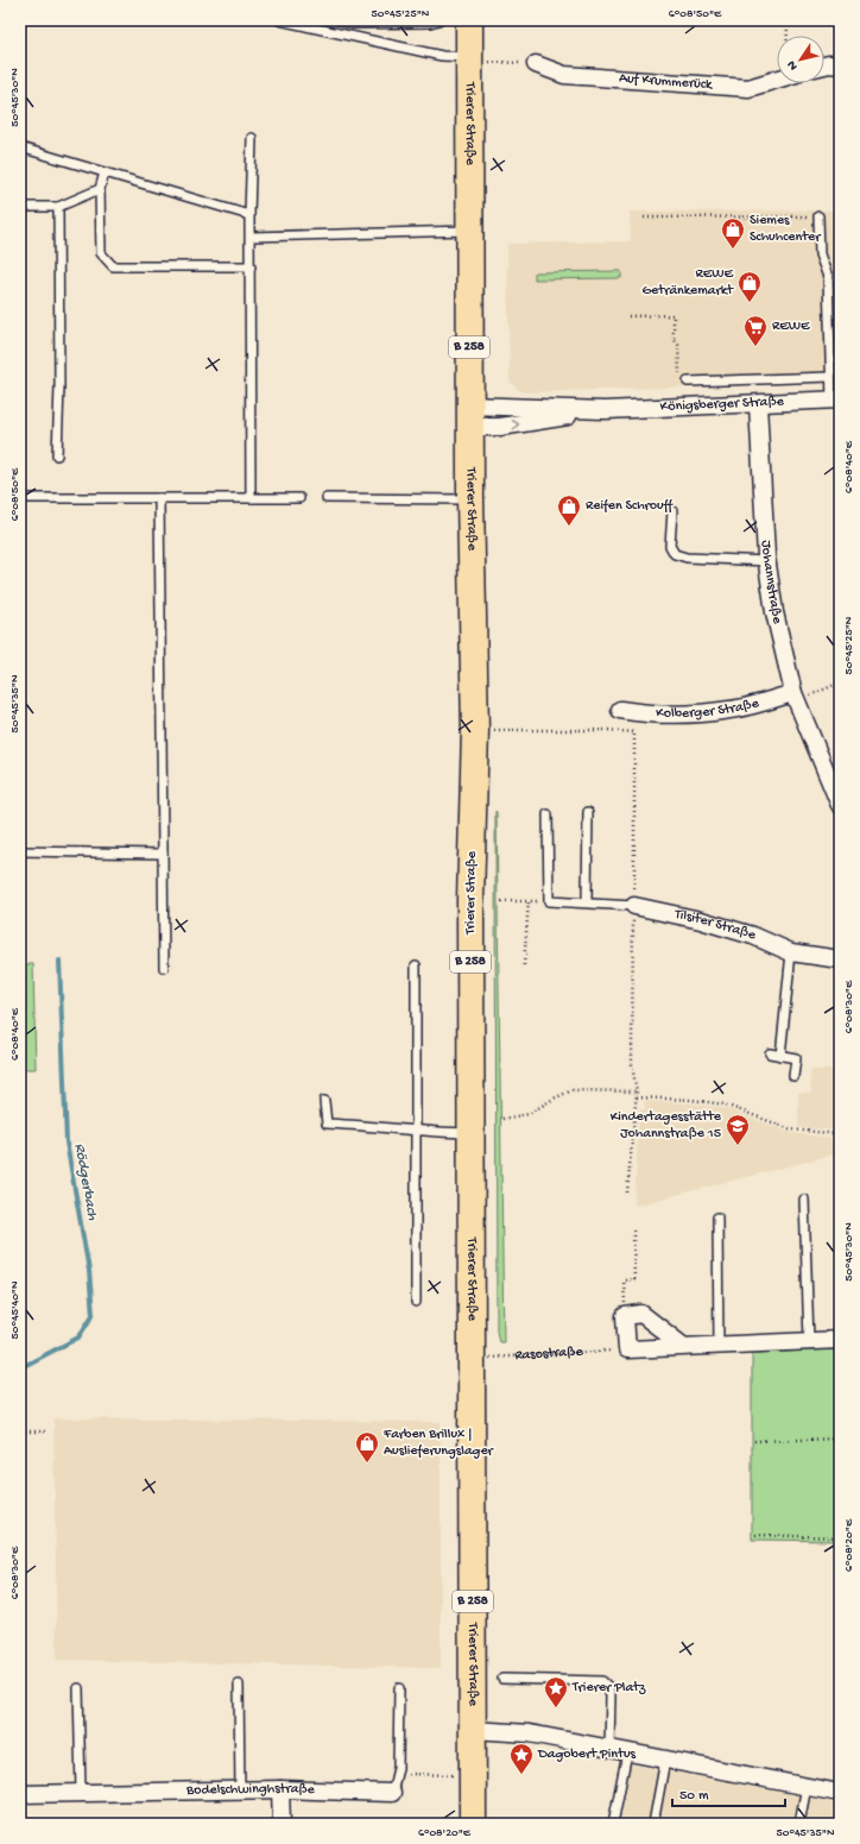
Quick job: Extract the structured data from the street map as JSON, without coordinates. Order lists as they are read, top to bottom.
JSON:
{
  "streets": {
    "main road": ["Trierer Straße", "B 258"],
    "street": [
      "Auf Krummerück",
      "Königsberger Straße",
      "Johannstraße",
      "Kolberger Straße",
      "Tilsiter Straße",
      "Bodelschwinghstraße"
    ],
    "path": ["Rasostraße"]
  },
  "crossings": [
    ["Trierer Straße", "Königsberger Straße"],
    ["Trierer Straße", "Rasostraße"],
    ["Königsberger Straße", "Johannstraße"],
    ["Johannstraße", "Kolberger Straße"]
  ],
  "water": ["Rödgerbach"],
  "places": {
    "shop": [
      "Siemes Schuhcenter",
      "REWE Getränkemarkt",
      "Reifen Schrouff",
      "Farben Brillux | Auslieferungslager"
    ],
    "supermarket": ["REWE"],
    "school or university": ["Kindertagesstätte Johannstraße 15"],
    "place": ["Trierer Platz", "Dagobert Pintus"]
  },
  "scale_bar": "50 m",
  "north": "bottom left",
  "coordinates": [
    "50°45'25\"N",
    "6°08'50\"E",
    "50°45'30\"N",
    "6°08'40\"E",
    "50°45'35\"N",
    "6°08'30\"E",
    "50°45'40\"N",
    "6°08'20\"E"
  ]
}
